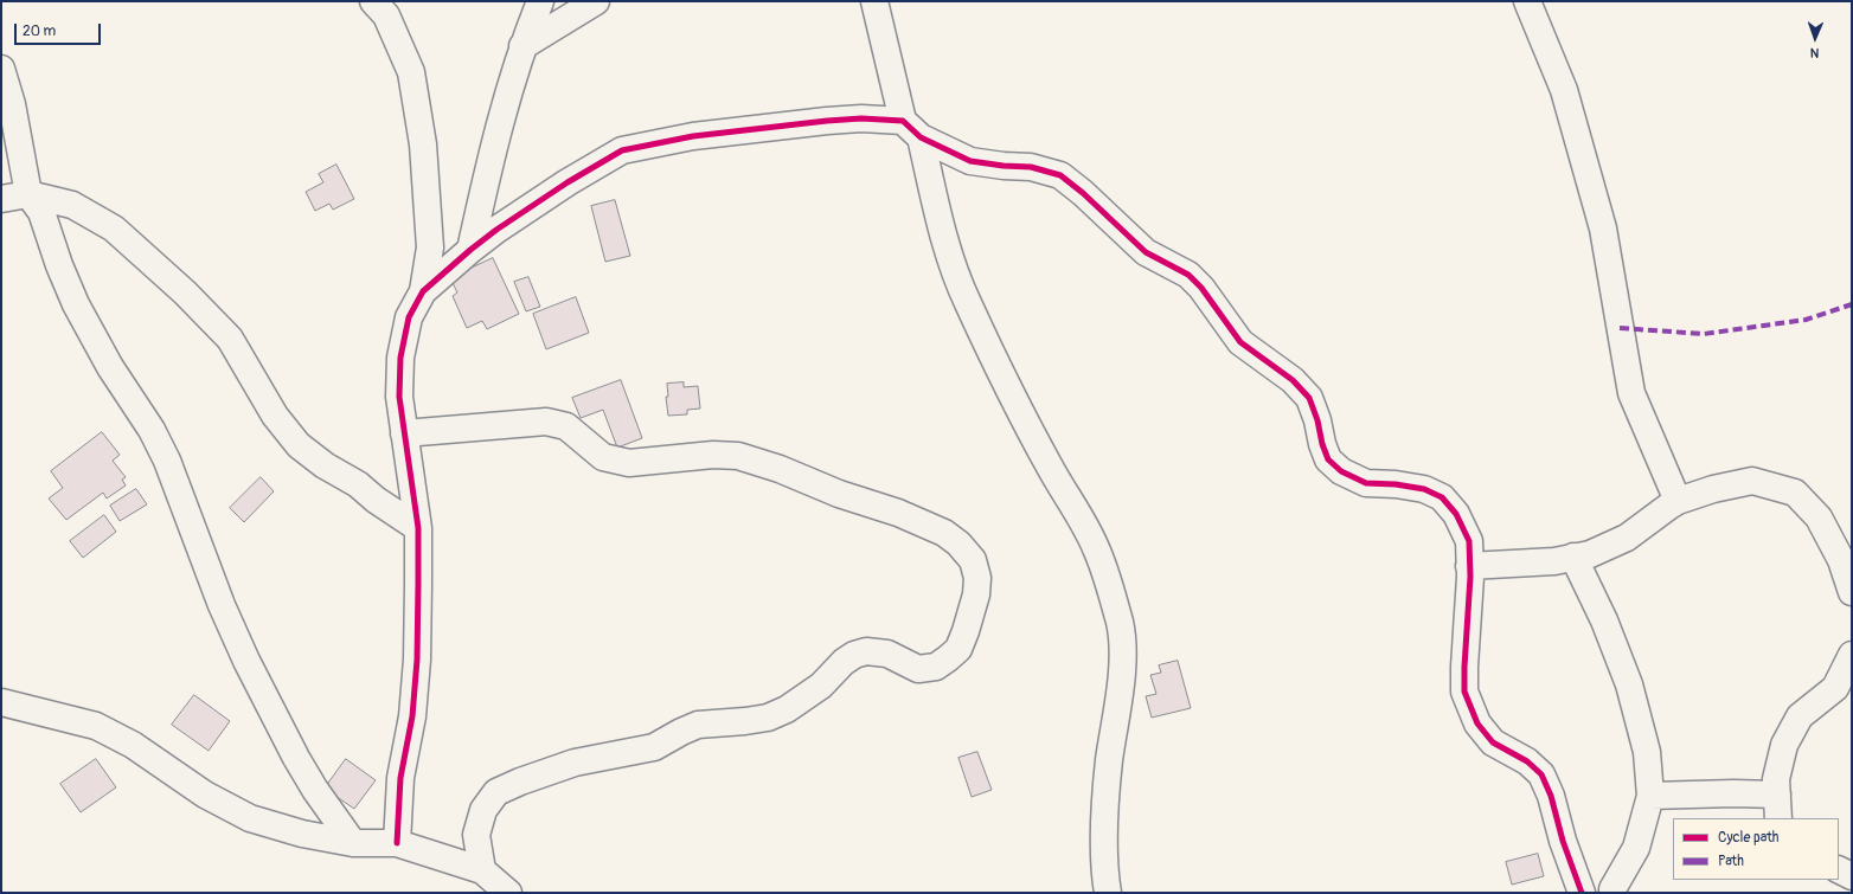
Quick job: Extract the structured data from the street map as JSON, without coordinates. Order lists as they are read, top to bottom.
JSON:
{
  "legend": ["Cycle path", "Path"],
  "scale_bar": "20 m",
  "north": "bottom"
}
